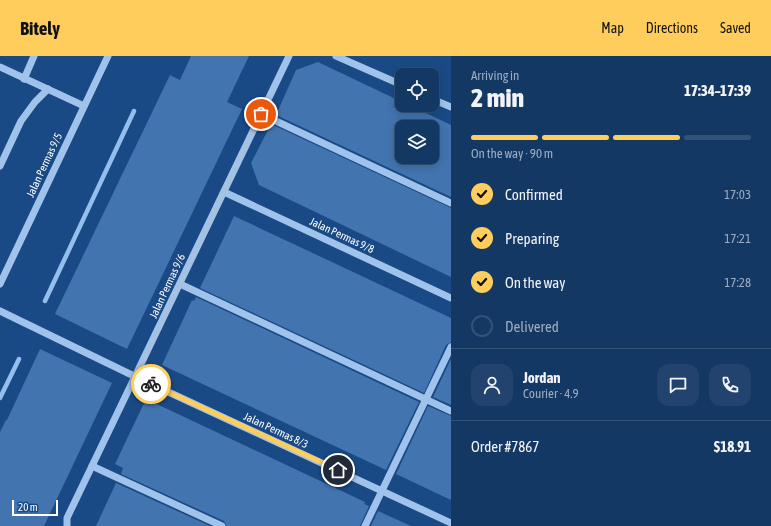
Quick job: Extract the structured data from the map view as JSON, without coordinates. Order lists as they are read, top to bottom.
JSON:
{
  "streets": {
    "street": [
      "Jalan Permas 9/5",
      "Jalan Permas 9/8",
      "Jalan Permas 9/6",
      "Jalan Permas 8/3"
    ]
  },
  "crossings": [
    ["Jalan Permas 9/8", "Jalan Permas 9/6"],
    ["Jalan Permas 9/6", "Jalan Permas 8/3"]
  ],
  "scale_bar": "20 m",
  "page": {
    "header": "Bitely",
    "nav": ["Map", "Directions", "Saved"],
    "heading": ["2 min", "Arriving in", "17:34–17:39"],
    "panel": [
      "Jordan",
      "Courier · 4.9",
      "Order #7867",
      "$18.91"
    ],
    "bar": "On the way · 90 m",
    "list": [
      ["Confirmed", "17:03"],
      ["Preparing", "17:21"],
      ["On the way", "17:28"],
      "Delivered"
    ],
    "scale": "20 m"
  }
}
